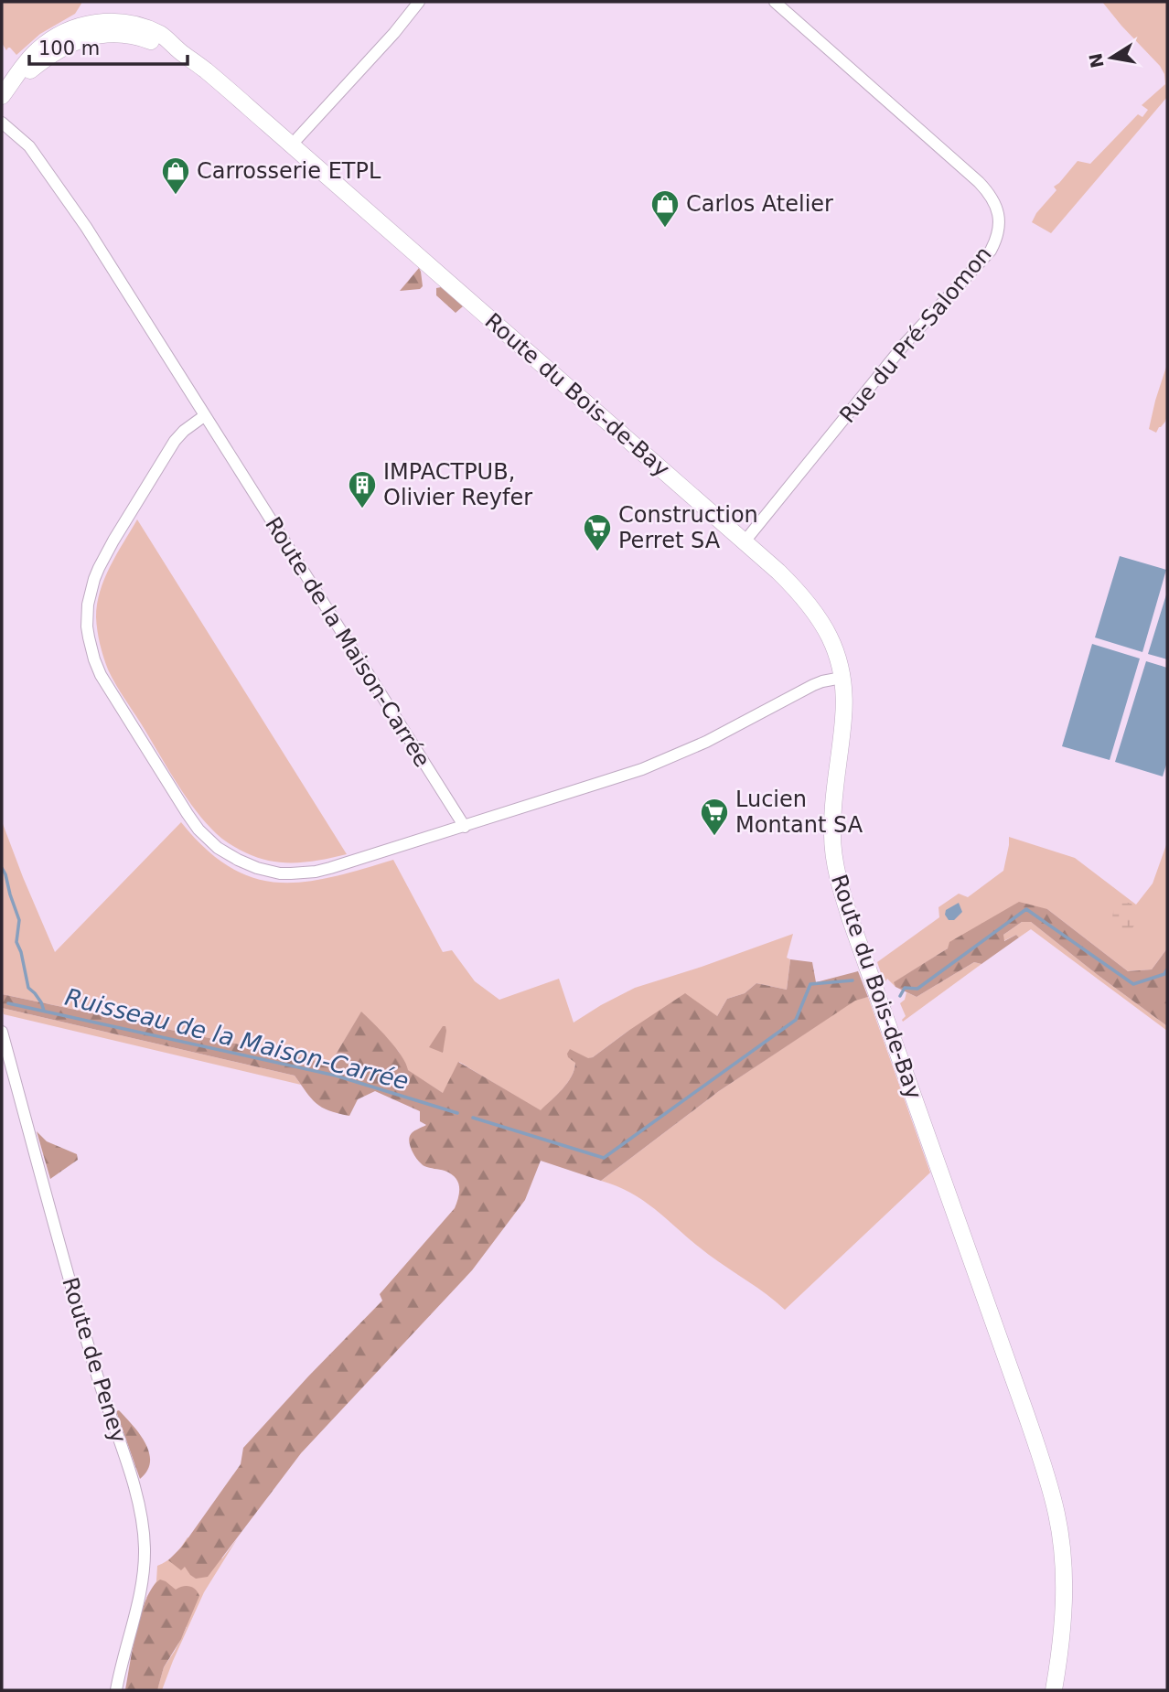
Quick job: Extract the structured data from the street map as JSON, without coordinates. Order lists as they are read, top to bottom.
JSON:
{
  "streets": {
    "main road": ["Route du Bois-de-Bay"],
    "street": ["Rue du Pré-Salomon", "Route de la Maison-Carrée", "Route de Peney"]
  },
  "crossings": [
    ["Rue du Pré-Salomon", "Route du Bois-de-Bay"]
  ],
  "water": ["Ruisseau de la Maison-Carrée"],
  "places": {
    "shop": ["Carrosserie ETPL", "Carlos Atelier"],
    "building": ["IMPACTPUB, Olivier Reyfer"],
    "supermarket": ["Construction Perret SA", "Lucien Montant SA"]
  },
  "scale_bar": "100 m",
  "north": "left"
}
